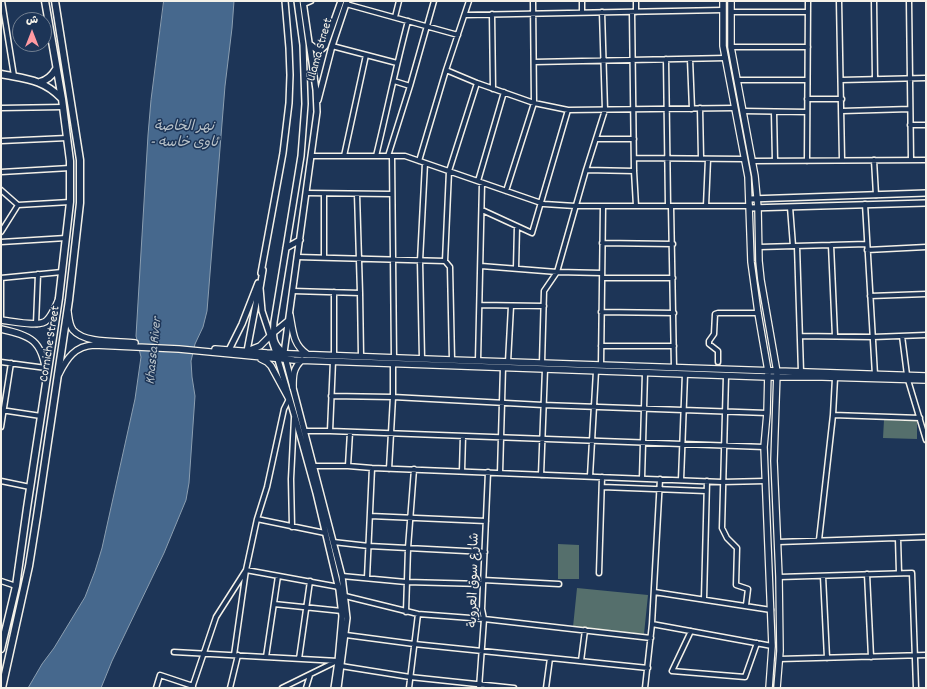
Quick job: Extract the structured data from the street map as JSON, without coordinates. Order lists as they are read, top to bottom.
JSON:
{
  "streets": {
    "main road": ["Corniche Street"],
    "street": ["Ulama Street", "شارع سوق العروبة"]
  },
  "water": ["نهر الخاصة - ئاوی خاسە", "Khassa River"],
  "north": "top"
}
